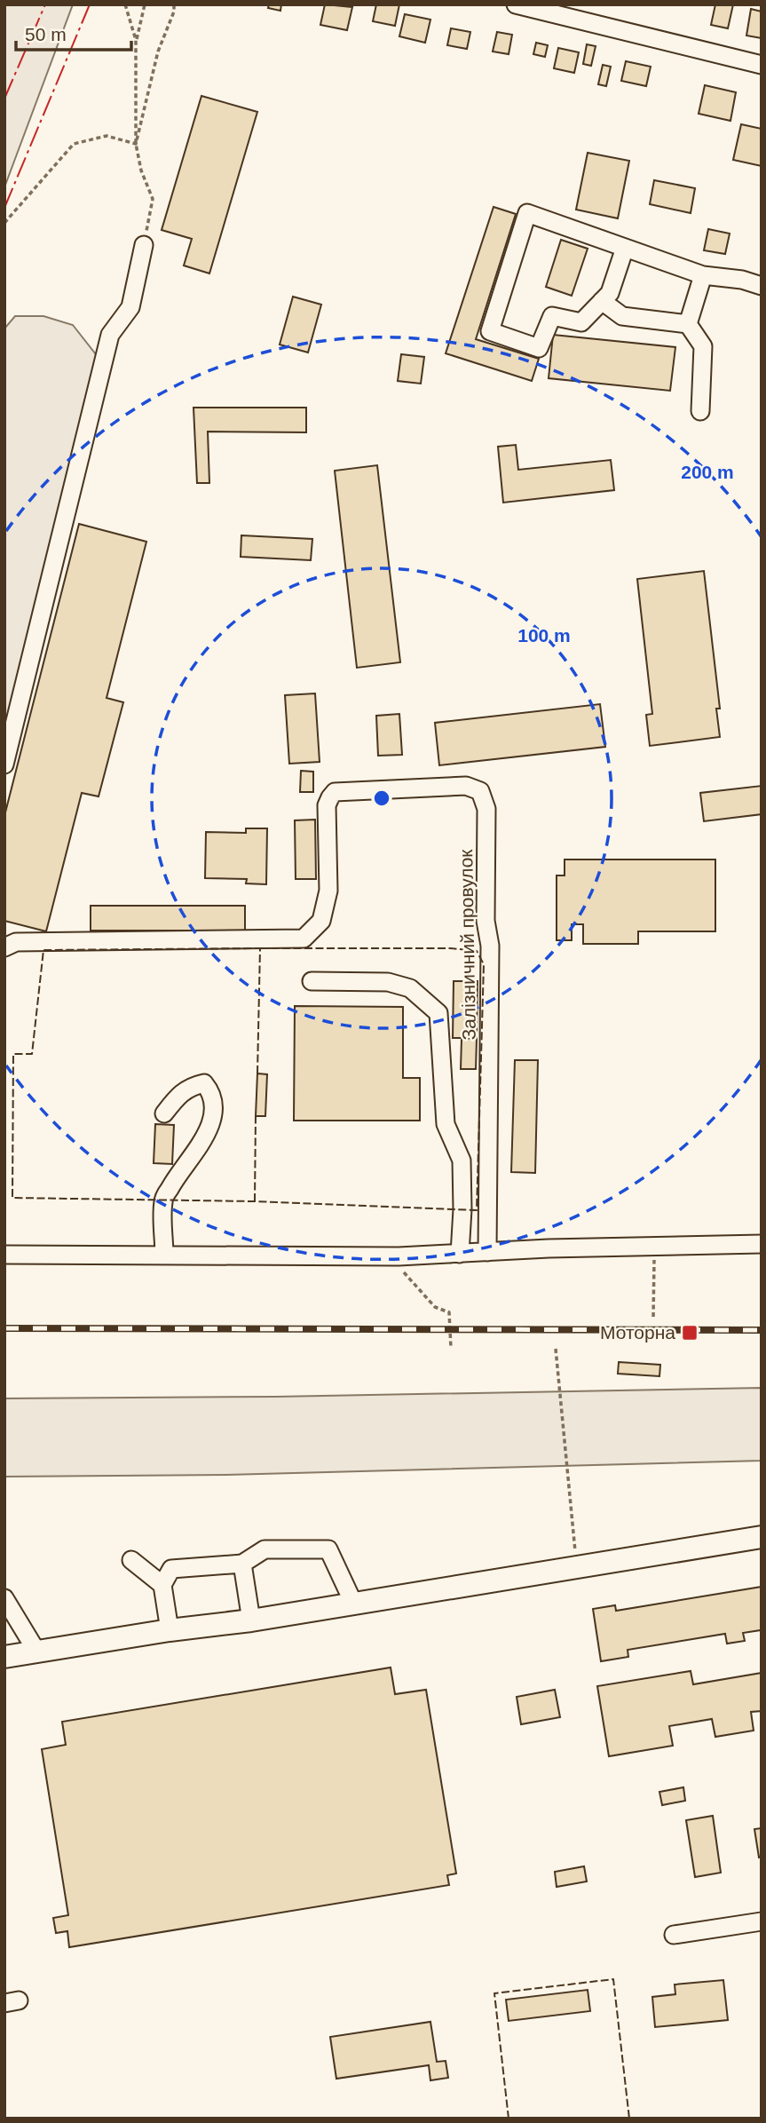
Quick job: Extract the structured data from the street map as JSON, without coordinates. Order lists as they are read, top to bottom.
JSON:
{
  "streets": {
    "street": ["Залізничний провулок"]
  },
  "places": {
    "transit": ["Моторна"]
  },
  "scale_bar": "50 m",
  "rings": ["200 m", "100 m"]
}
